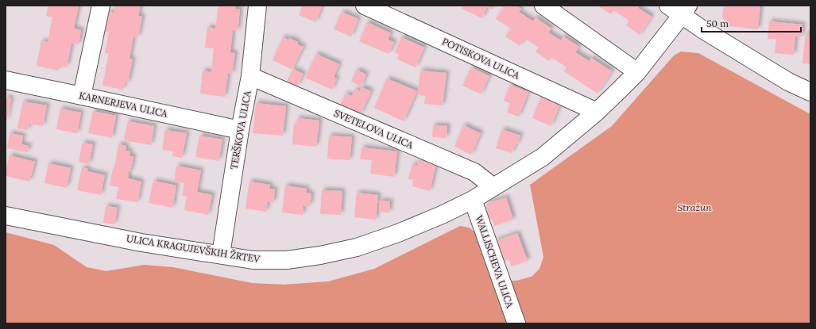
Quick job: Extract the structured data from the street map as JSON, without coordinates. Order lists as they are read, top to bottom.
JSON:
{
  "streets": {
    "street": [
      "POTISKOVA ULICA",
      "KARNERJEVA ULICA",
      "SVETELOVA ULICA",
      "TERŠKOVA ULICA",
      "ULICA KRAGUJEVŠKIH ŽRTEV",
      "WALLISCHEVA ULICA"
    ]
  },
  "crossings": [
    ["POTISKOVA ULICA", "ULICA KRAGUJEVŠKIH ŽRTEV"],
    ["KARNERJEVA ULICA", "TERŠKOVA ULICA"],
    ["SVETELOVA ULICA", "TERŠKOVA ULICA"],
    ["SVETELOVA ULICA", "ULICA KRAGUJEVŠKIH ŽRTEV"],
    ["TERŠKOVA ULICA", "ULICA KRAGUJEVŠKIH ŽRTEV"],
    ["ULICA KRAGUJEVŠKIH ŽRTEV", "WALLISCHEVA ULICA"]
  ],
  "parks": ["Stražun"],
  "scale_bar": "50 m"
}
